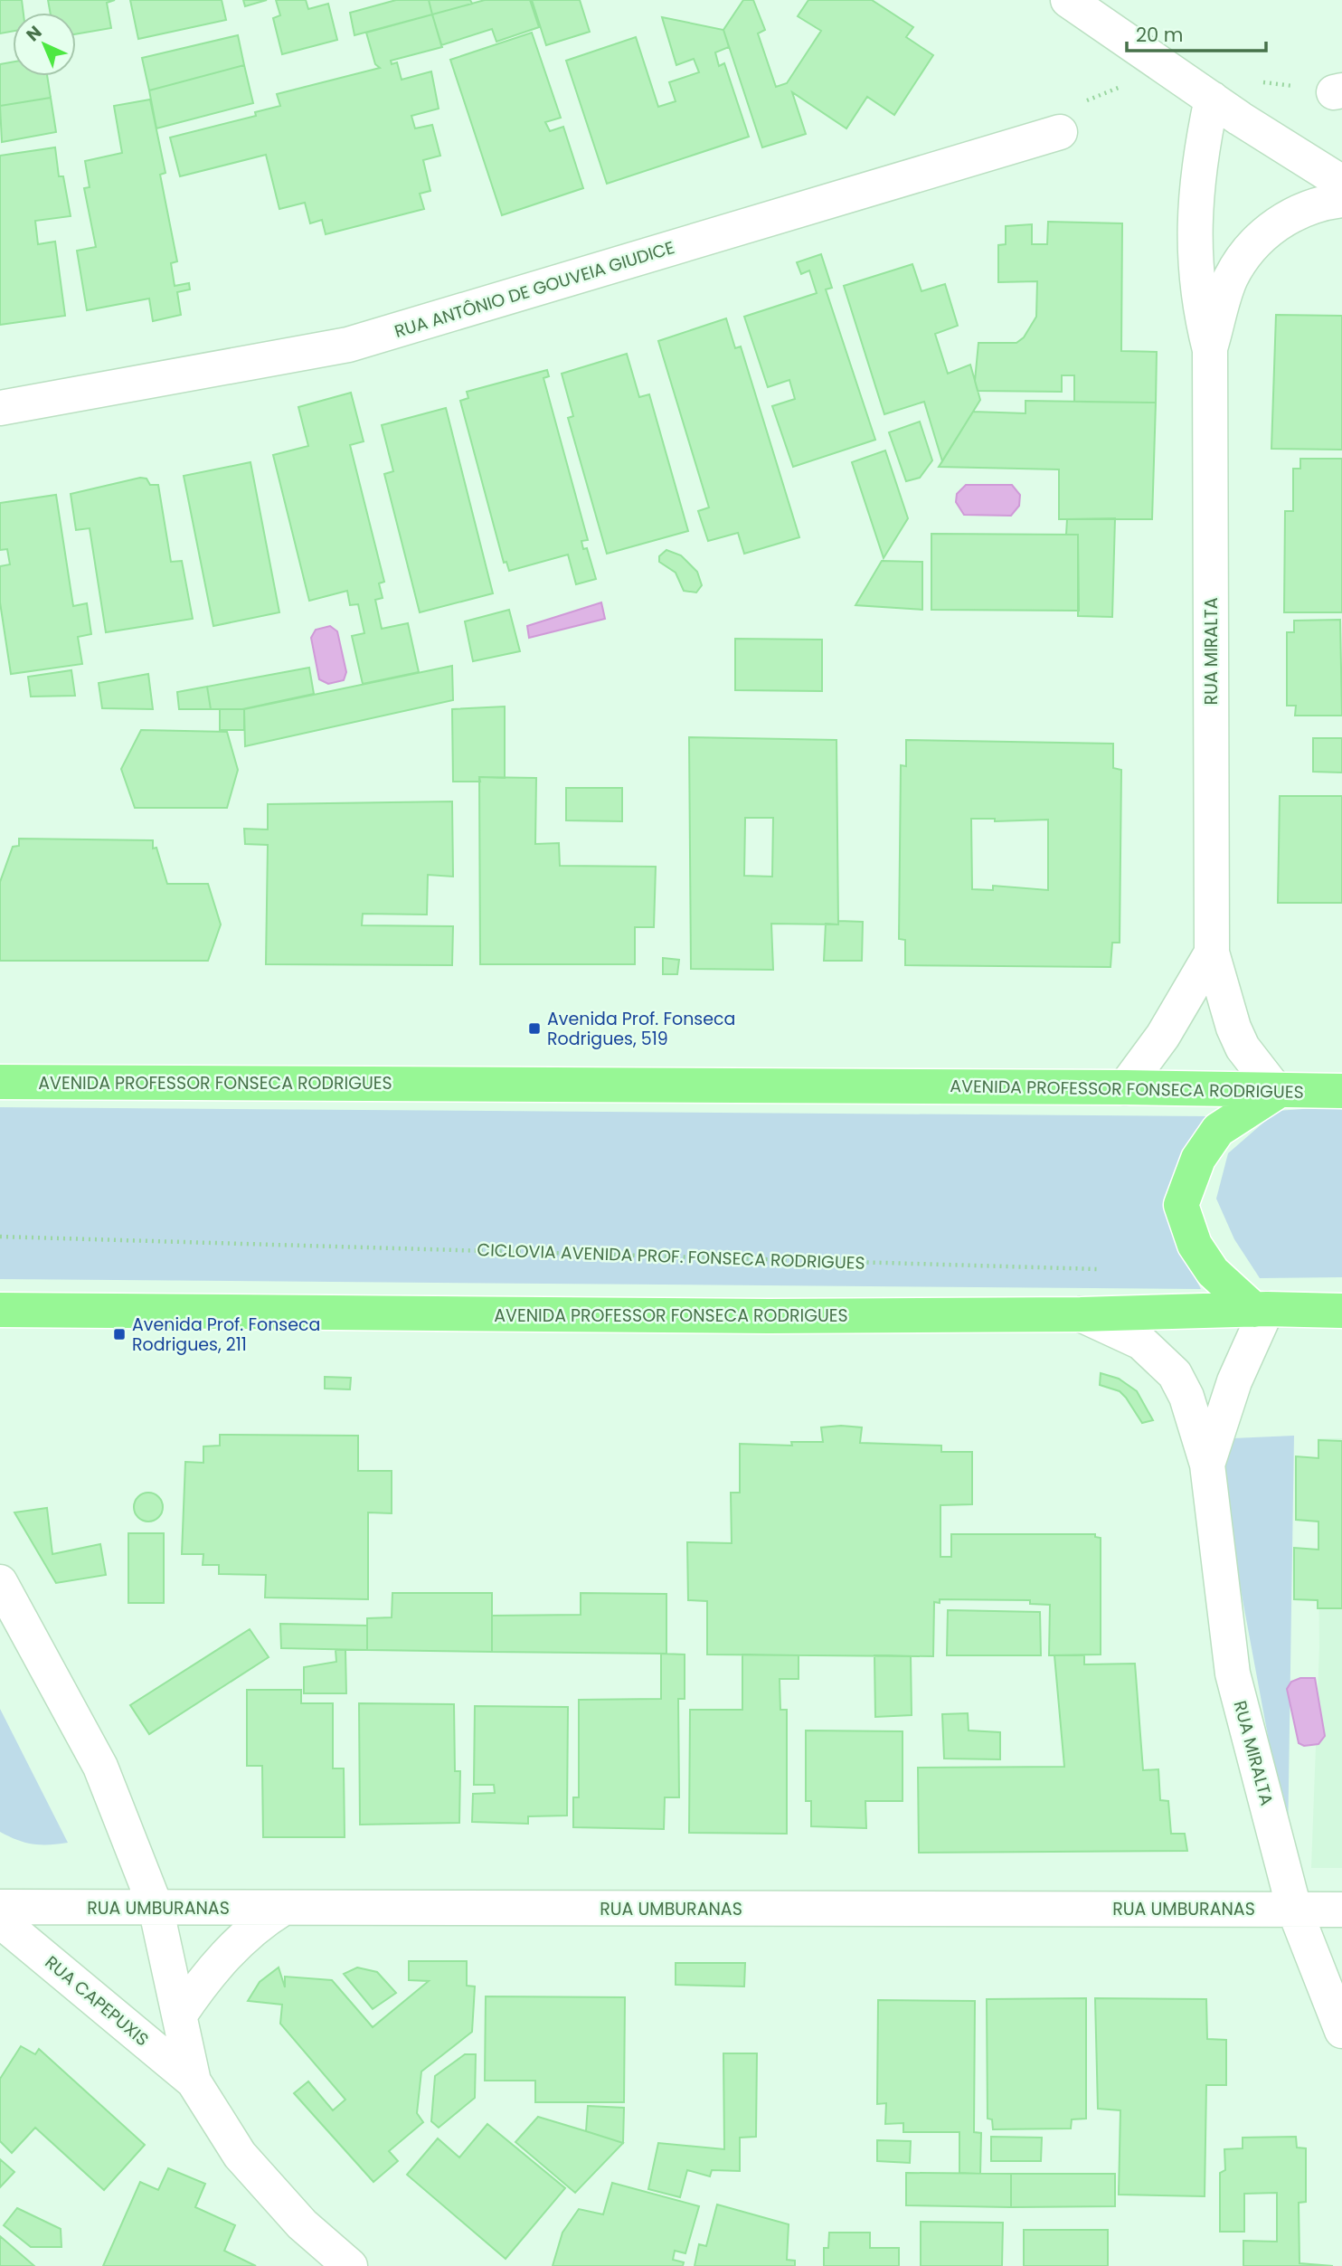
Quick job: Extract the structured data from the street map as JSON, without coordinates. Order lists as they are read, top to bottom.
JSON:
{
  "streets": {
    "highway": ["AVENIDA PROFESSOR FONSECA RODRIGUES"],
    "street": [
      "RUA ANTÔNIO DE GOUVEIA GIUDICE",
      "RUA MIRALTA",
      "RUA UMBURANAS",
      "RUA CAPEPUXIS"
    ],
    "path": ["CICLOVIA AVENIDA PROF. FONSECA RODRIGUES"]
  },
  "crossings": [
    ["RUA MIRALTA", "AVENIDA PROFESSOR FONSECA RODRIGUES"],
    ["RUA MIRALTA", "RUA UMBURANAS"],
    ["RUA UMBURANAS", "RUA CAPEPUXIS"]
  ],
  "places": {
    "transit": ["Avenida Prof. Fonseca Rodrigues, 519", "Avenida Prof. Fonseca Rodrigues, 211"]
  },
  "scale_bar": "20 m",
  "north": "top left"
}
